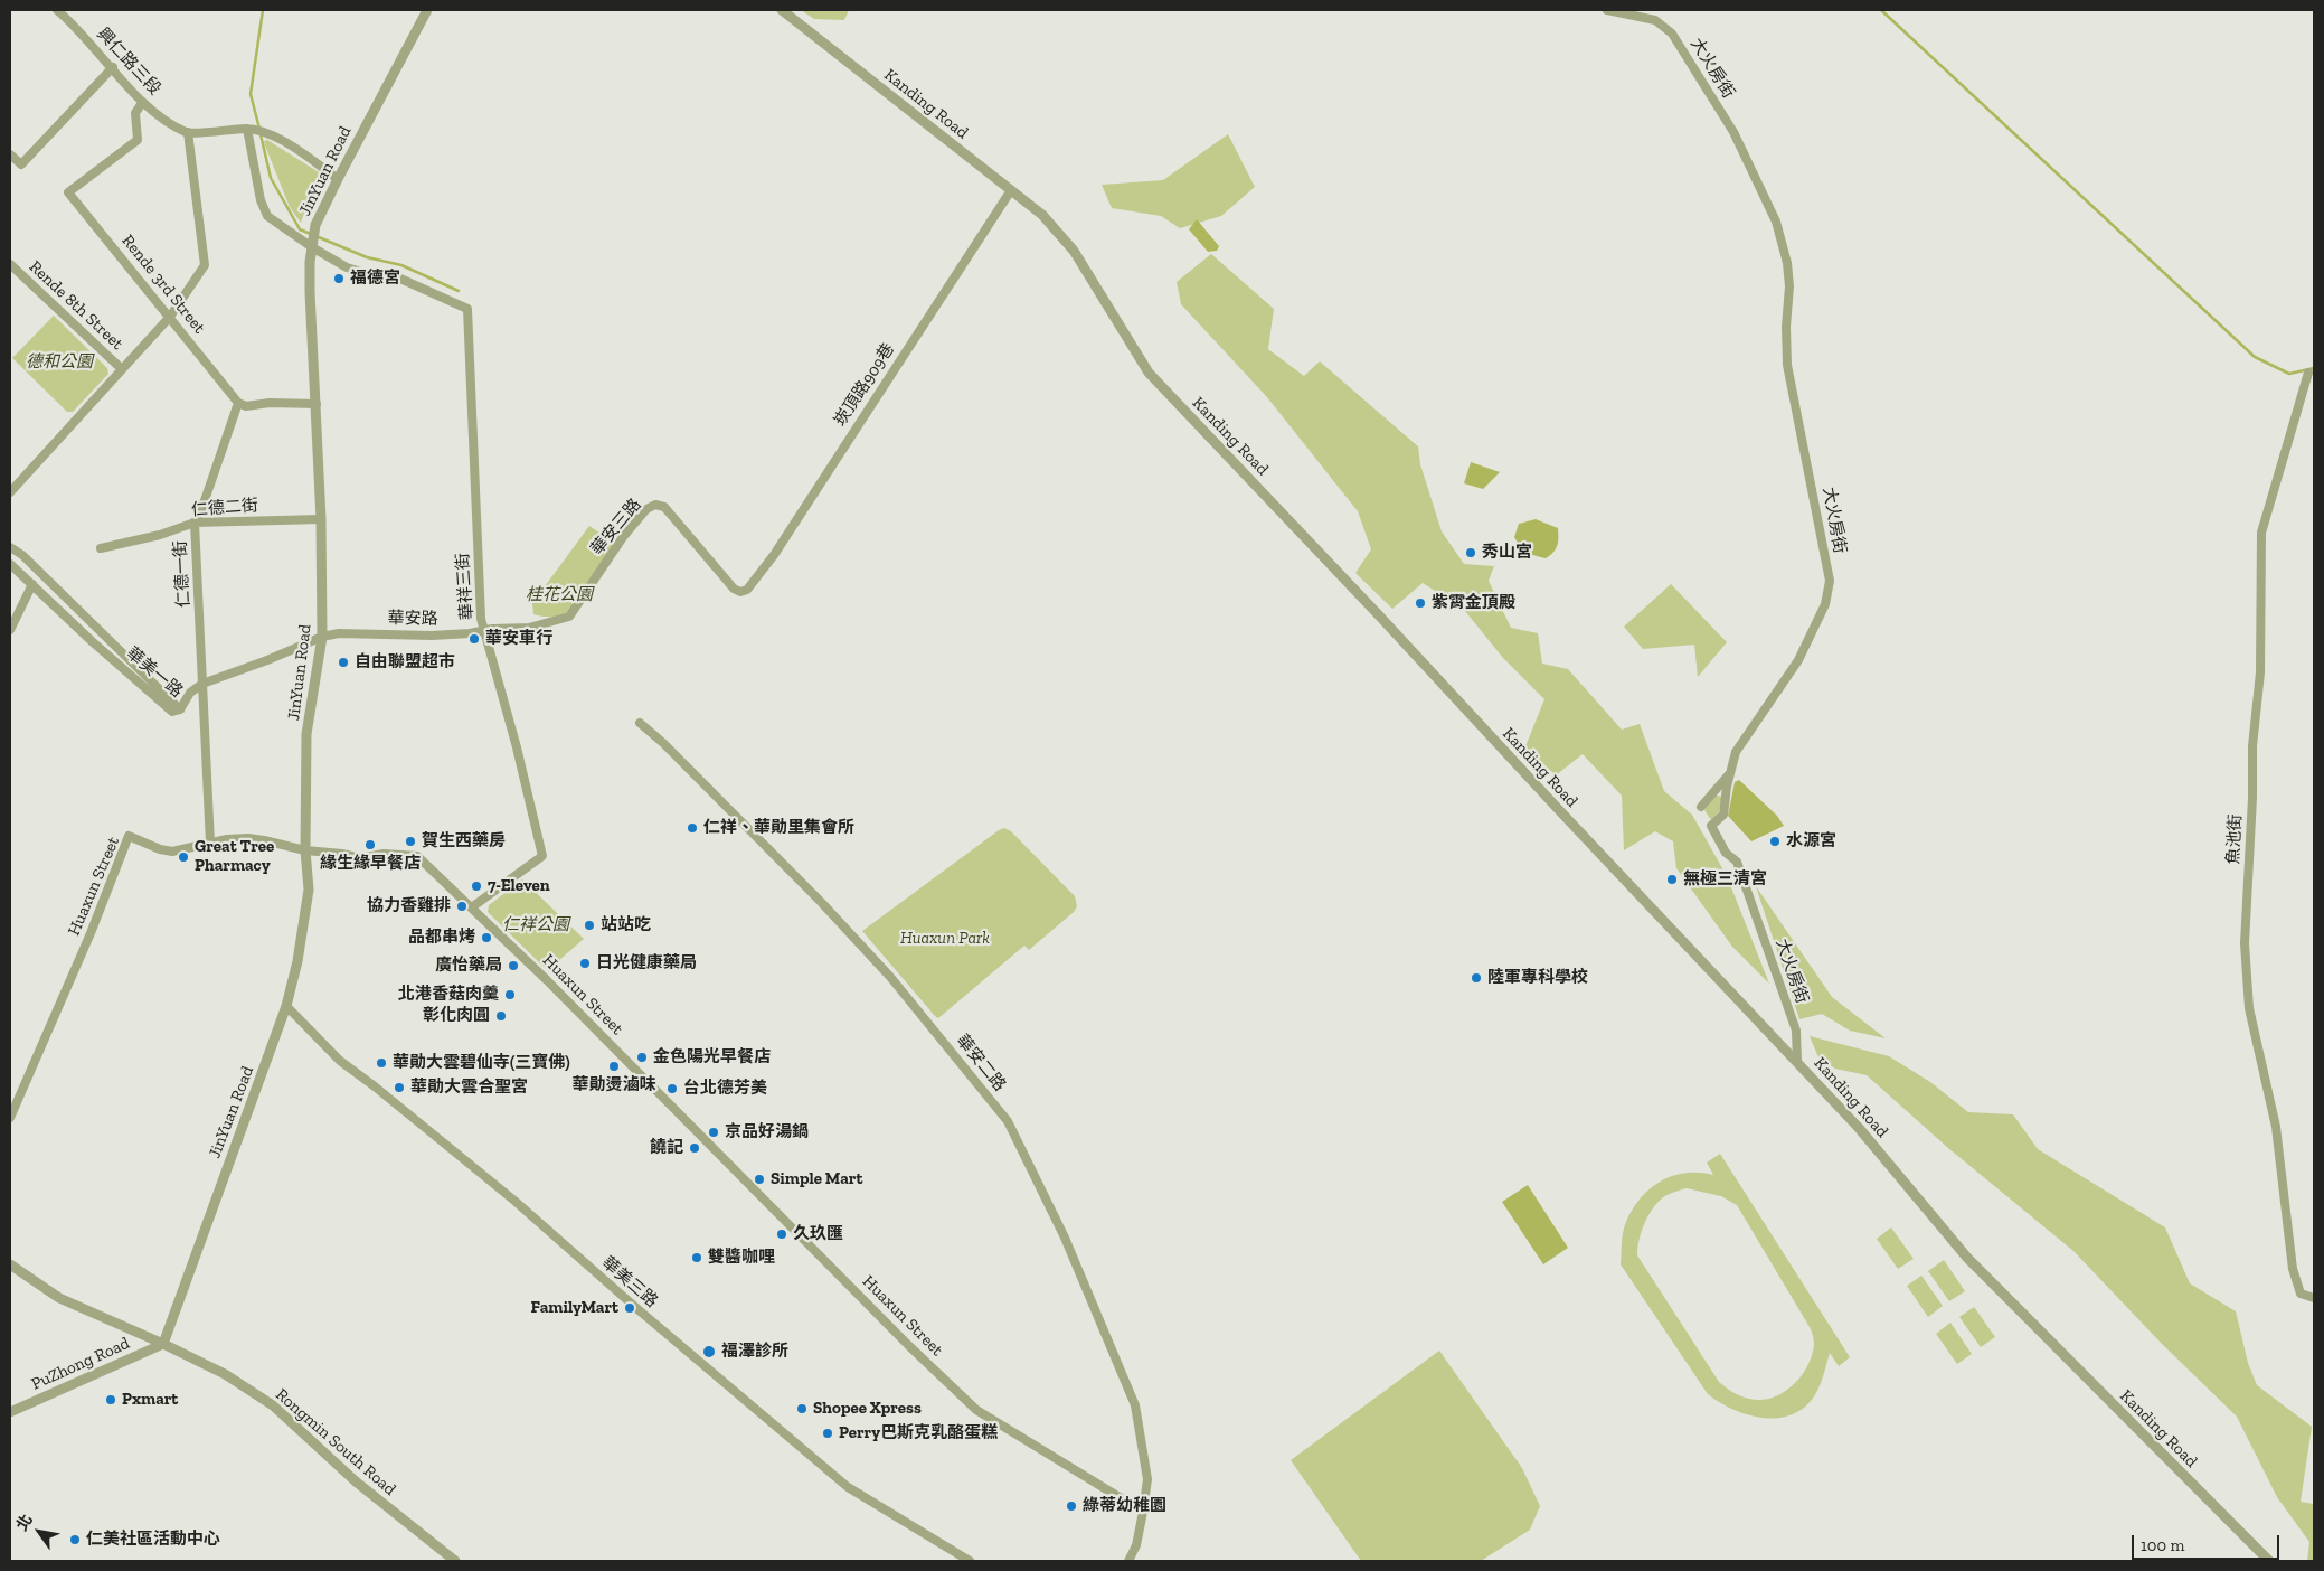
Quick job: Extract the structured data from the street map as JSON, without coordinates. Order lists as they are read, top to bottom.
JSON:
{
  "streets": {
    "street": [
      "興仁路三段",
      "大火房街",
      "Kanding Road",
      "JinYuan Road",
      "Rende 3rd Street",
      "Rende 8th Street",
      "崁頂路909巷",
      "仁德二街",
      "華安三路",
      "仁德一街",
      "華祥三街",
      "華安路",
      "華美一路",
      "魚池街",
      "Huaxun Street",
      "華安二路",
      "華美三路",
      "PuZhong Road",
      "Rongmin South Road"
    ]
  },
  "crossings": [
    ["興仁路三段", "Rende 3rd Street"],
    ["大火房街", "Kanding Road"],
    ["Kanding Road", "崁頂路909巷"],
    ["JinYuan Road", "仁德二街"],
    ["JinYuan Road", "華祥三街"],
    ["JinYuan Road", "華安路"],
    ["JinYuan Road", "Huaxun Street"],
    ["JinYuan Road", "華美三路"],
    ["JinYuan Road", "PuZhong Road"],
    ["JinYuan Road", "Rongmin South Road"],
    ["Rende 3rd Street", "仁德一街"],
    ["崁頂路909巷", "華安三路"],
    ["仁德二街", "仁德一街"],
    ["華安三路", "華安路"],
    ["仁德一街", "Huaxun Street"],
    ["華祥三街", "華安路"],
    ["華祥三街", "Huaxun Street"],
    ["Huaxun Street", "華安二路"],
    ["PuZhong Road", "Rongmin South Road"]
  ],
  "parks": [
    "德和公園",
    "桂花公園",
    "仁祥公園",
    "Huaxun Park"
  ],
  "places": [
    "福德宮",
    "秀山宮",
    "紫霄金頂殿",
    "華安車行",
    "自由聯盟超市",
    "仁祥、華勛里集會所",
    "賀生西藥房",
    "水源宮",
    "緣生緣早餐店",
    "Great Tree Pharmacy",
    "無極三清宮",
    "7-Eleven",
    "協力香雞排",
    "站站吃",
    "品都串烤",
    "日光健康藥局",
    "廣怡藥局",
    "陸軍專科學校",
    "北港香菇肉羹",
    "彰化肉圓",
    "金色陽光早餐店",
    "華勛大雲碧仙寺(三寶佛)",
    "華勛燙滷味",
    "華勛大雲合聖宮",
    "台北德芳美",
    "京品好湯鍋",
    "饒記",
    "Simple Mart",
    "久玖匯",
    "雙醬咖哩",
    "FamilyMart",
    "福澤診所",
    "Pxmart",
    "Shopee Xpress",
    "Perry巴斯克乳酪蛋糕",
    "綠蒂幼稚園",
    "仁美社區活動中心"
  ],
  "scale_bar": "100 m",
  "north": "top left"
}
